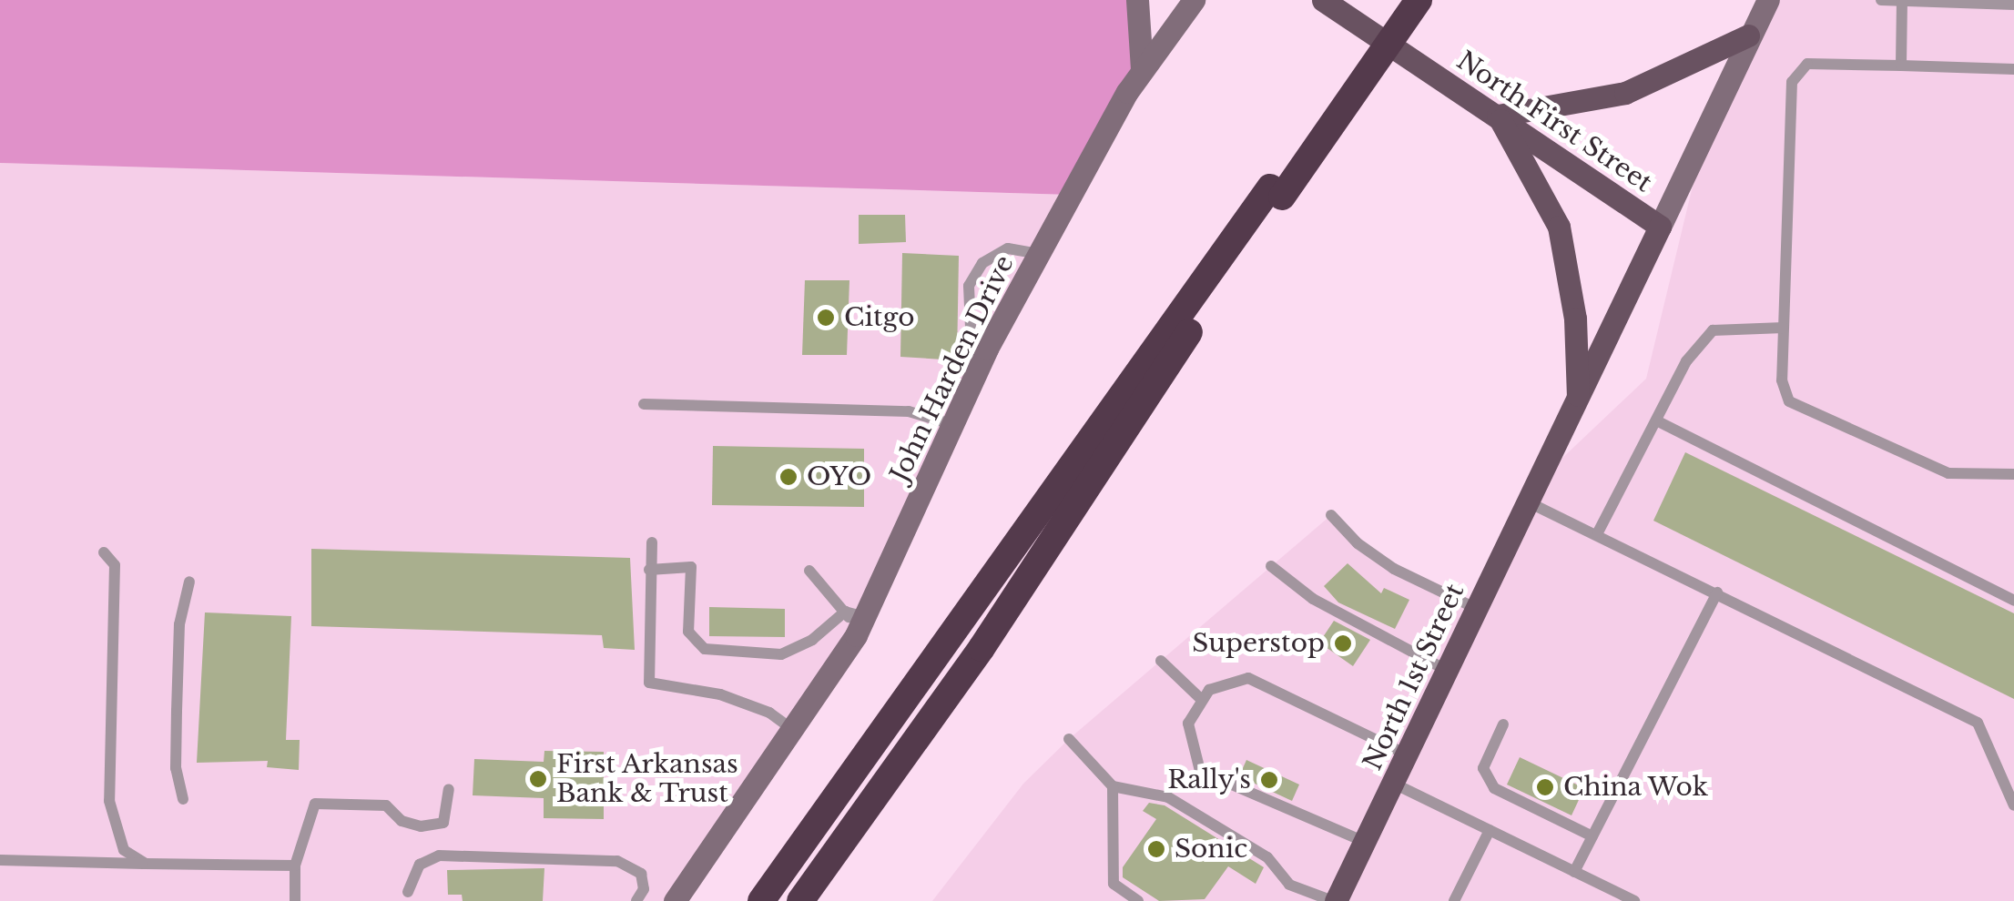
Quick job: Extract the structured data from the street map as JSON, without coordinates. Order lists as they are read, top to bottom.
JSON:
{
  "streets": {
    "main road": ["North First Street", "John Harden Drive", "North 1st Street"]
  },
  "crossings": [
    ["North First Street", "North 1st Street"]
  ],
  "places": [
    "Citgo",
    "OYO",
    "Superstop",
    "First Arkansas Bank & Trust",
    "Rally's",
    "China Wok",
    "Sonic"
  ]
}
